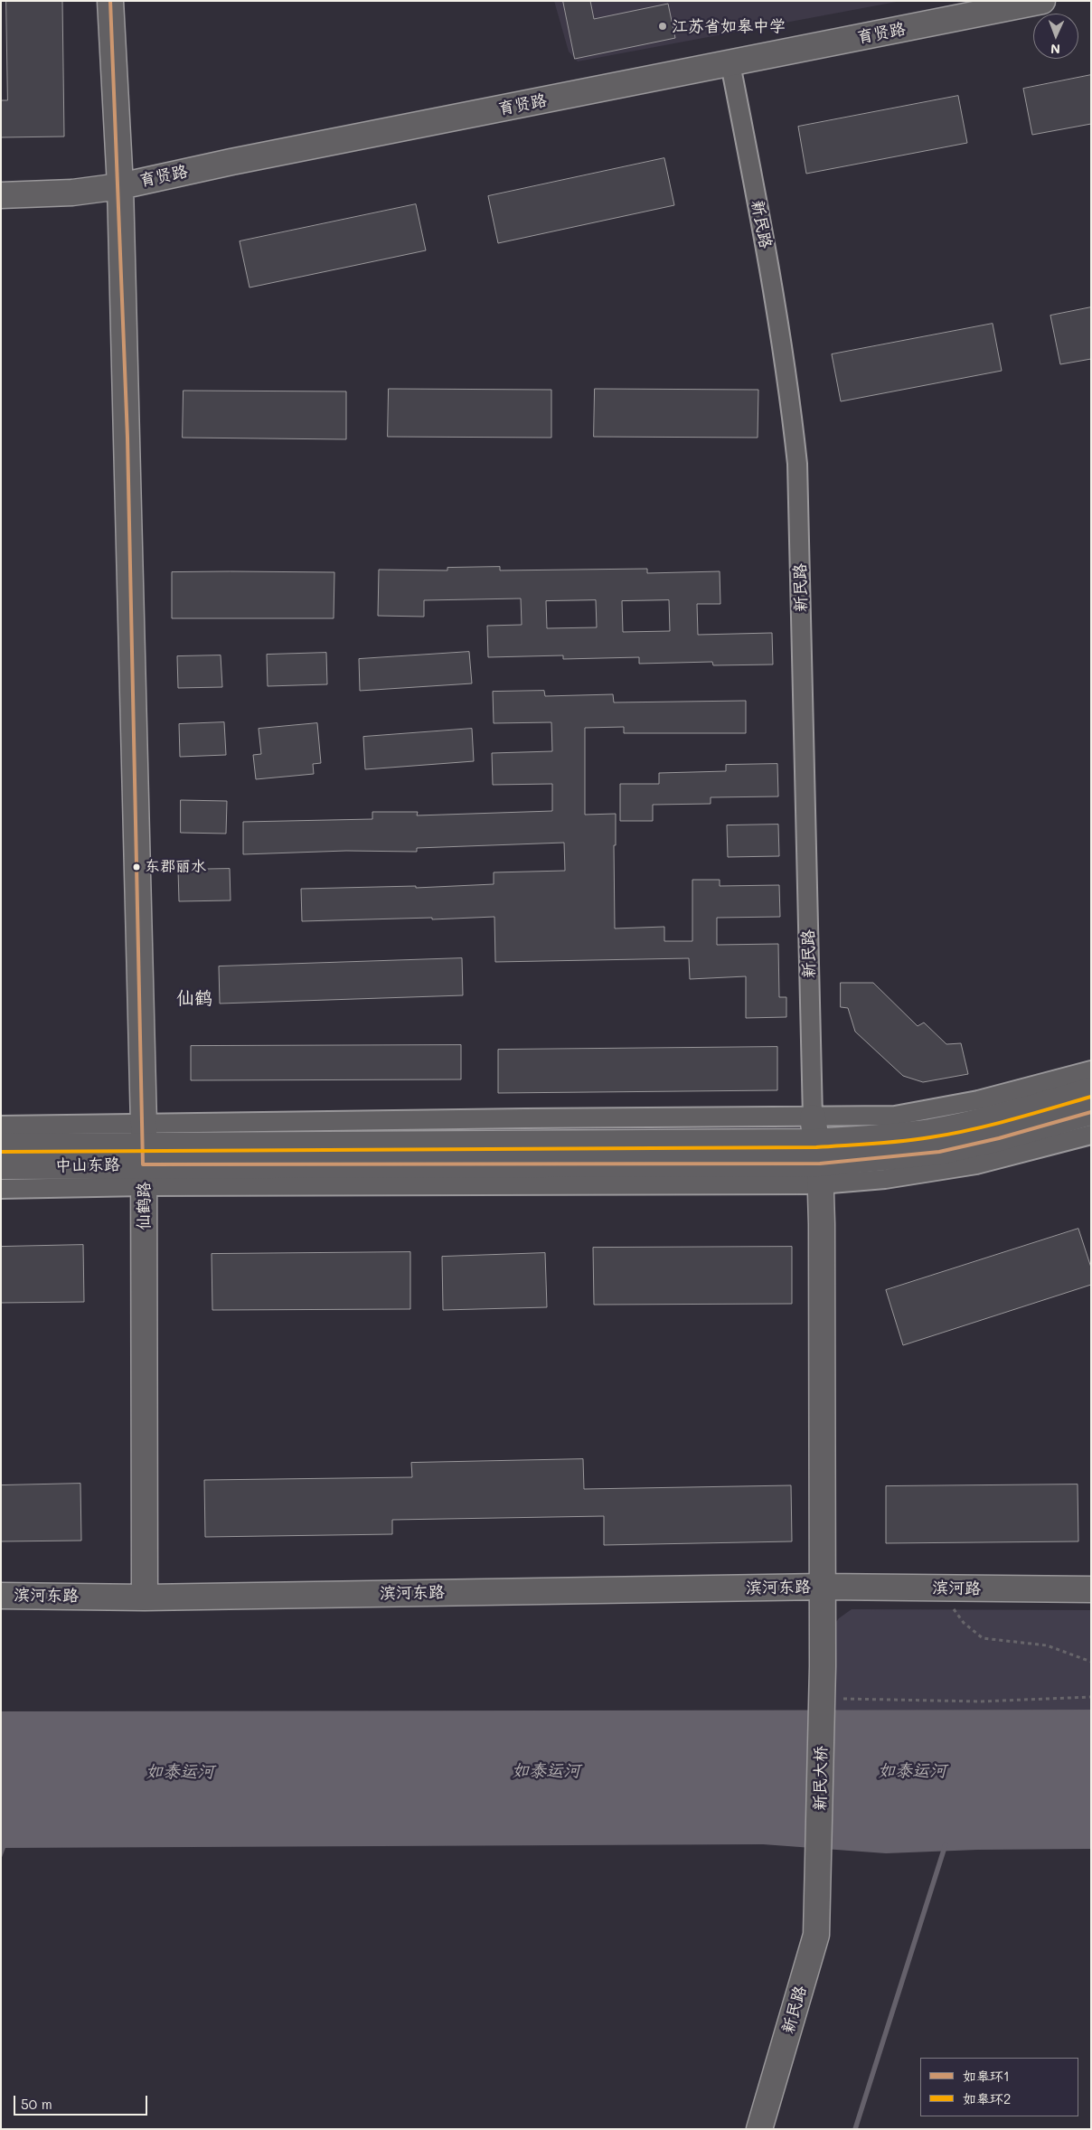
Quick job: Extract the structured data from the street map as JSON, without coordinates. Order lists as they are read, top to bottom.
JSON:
{
  "streets": {
    "street": [
      "育贤路",
      "新民路",
      "中山东路",
      "仙鹤路",
      "滨河东路",
      "滨河路",
      "新民大桥"
    ]
  },
  "crossings": [
    ["育贤路", "新民路"],
    ["育贤路", "仙鹤路"],
    ["新民路", "新民大桥"],
    ["中山东路", "仙鹤路"],
    ["中山东路", "新民大桥"],
    ["仙鹤路", "滨河东路"],
    ["滨河东路", "滨河路"],
    ["滨河东路", "新民大桥"],
    ["滨河路", "新民大桥"]
  ],
  "districts": ["仙鹤"],
  "water": ["如泰运河"],
  "places": ["江苏省如皋中学", "东郡丽水"],
  "lines": ["transit line 如皋环1", "transit line 如皋环2"],
  "legend": ["如皋环1", "如皋环2"],
  "scale_bar": "50 m",
  "north": "bottom"
}
